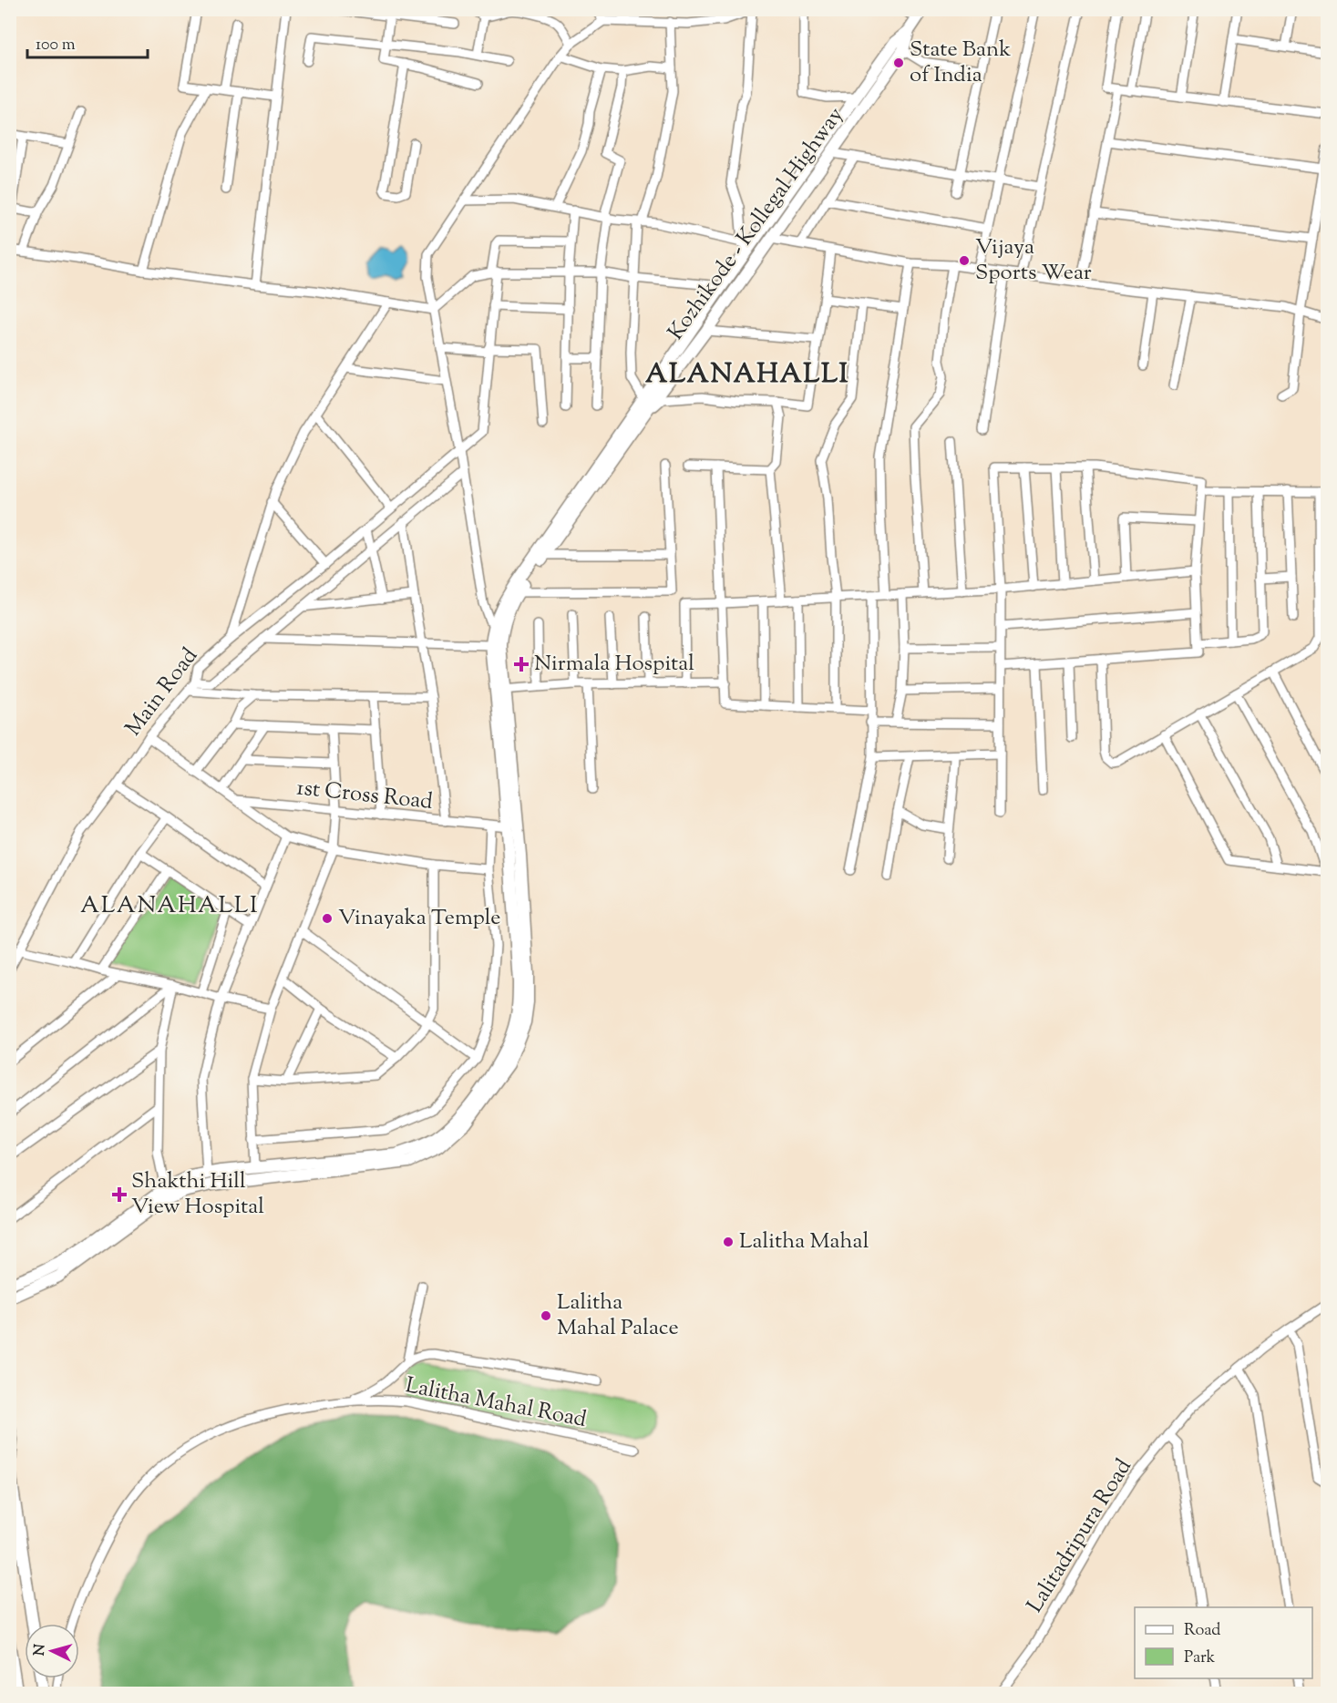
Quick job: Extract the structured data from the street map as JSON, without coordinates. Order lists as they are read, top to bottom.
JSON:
{
  "streets": {
    "main road": ["Kozhikode - Kollegal Highway"],
    "street": [
      "Main Road",
      "1st Cross Road",
      "Lalitha Mahal Road",
      "Lalitadripura Road"
    ]
  },
  "crossings": [
    ["Kozhikode - Kollegal Highway", "1st Cross Road"]
  ],
  "districts": ["ALANAHALLI", "ALANAHALLI"],
  "places": {
    "other": [
      "State Bank of India",
      "Vijaya Sports Wear",
      "Vinayaka Temple",
      "Lalitha Mahal",
      "Lalitha Mahal Palace"
    ],
    "health": ["Nirmala Hospital", "Shakthi Hill View Hospital"]
  },
  "legend": ["Road", "Park"],
  "scale_bar": "100 m",
  "north": "left"
}
